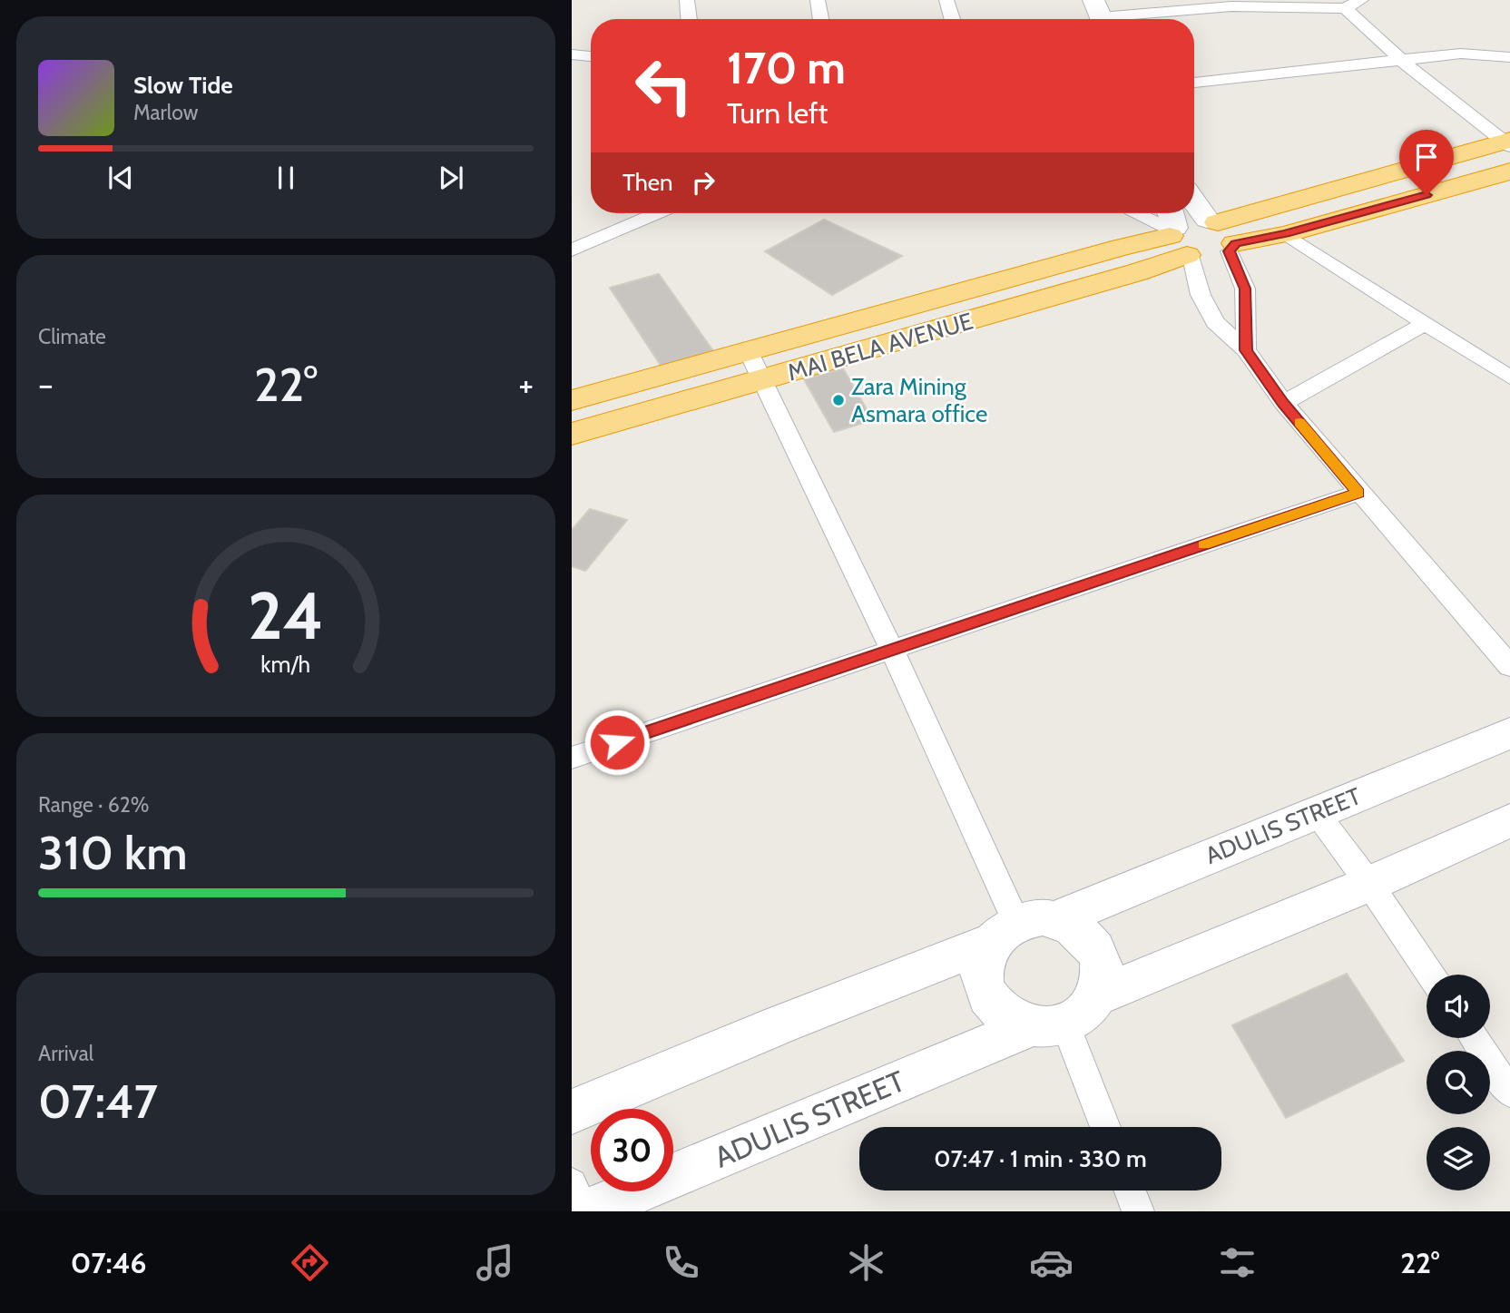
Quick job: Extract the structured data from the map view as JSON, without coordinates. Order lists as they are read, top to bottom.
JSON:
{
  "streets": {
    "highway": ["MAI BELA AVENUE"],
    "street": ["ADULIS STREET"]
  },
  "places": ["Zara Mining Asmara office"],
  "page": {
    "turn": ["170 m", "Turn left"],
    "song": ["Slow Tide", "Marlow"],
    "then": "Then",
    "tile": [
      "Climate",
      ["Range · 62%", "310 km"],
      ["Arrival", "07:47"]
    ],
    "heat": ["−", "22°", "+"],
    "limit": "30",
    "trip": "07:47 · 1 min · 330 m",
    "tabs": ["07:46", "22°"],
    "gauge": ["24", "km/h"]
  }
}
